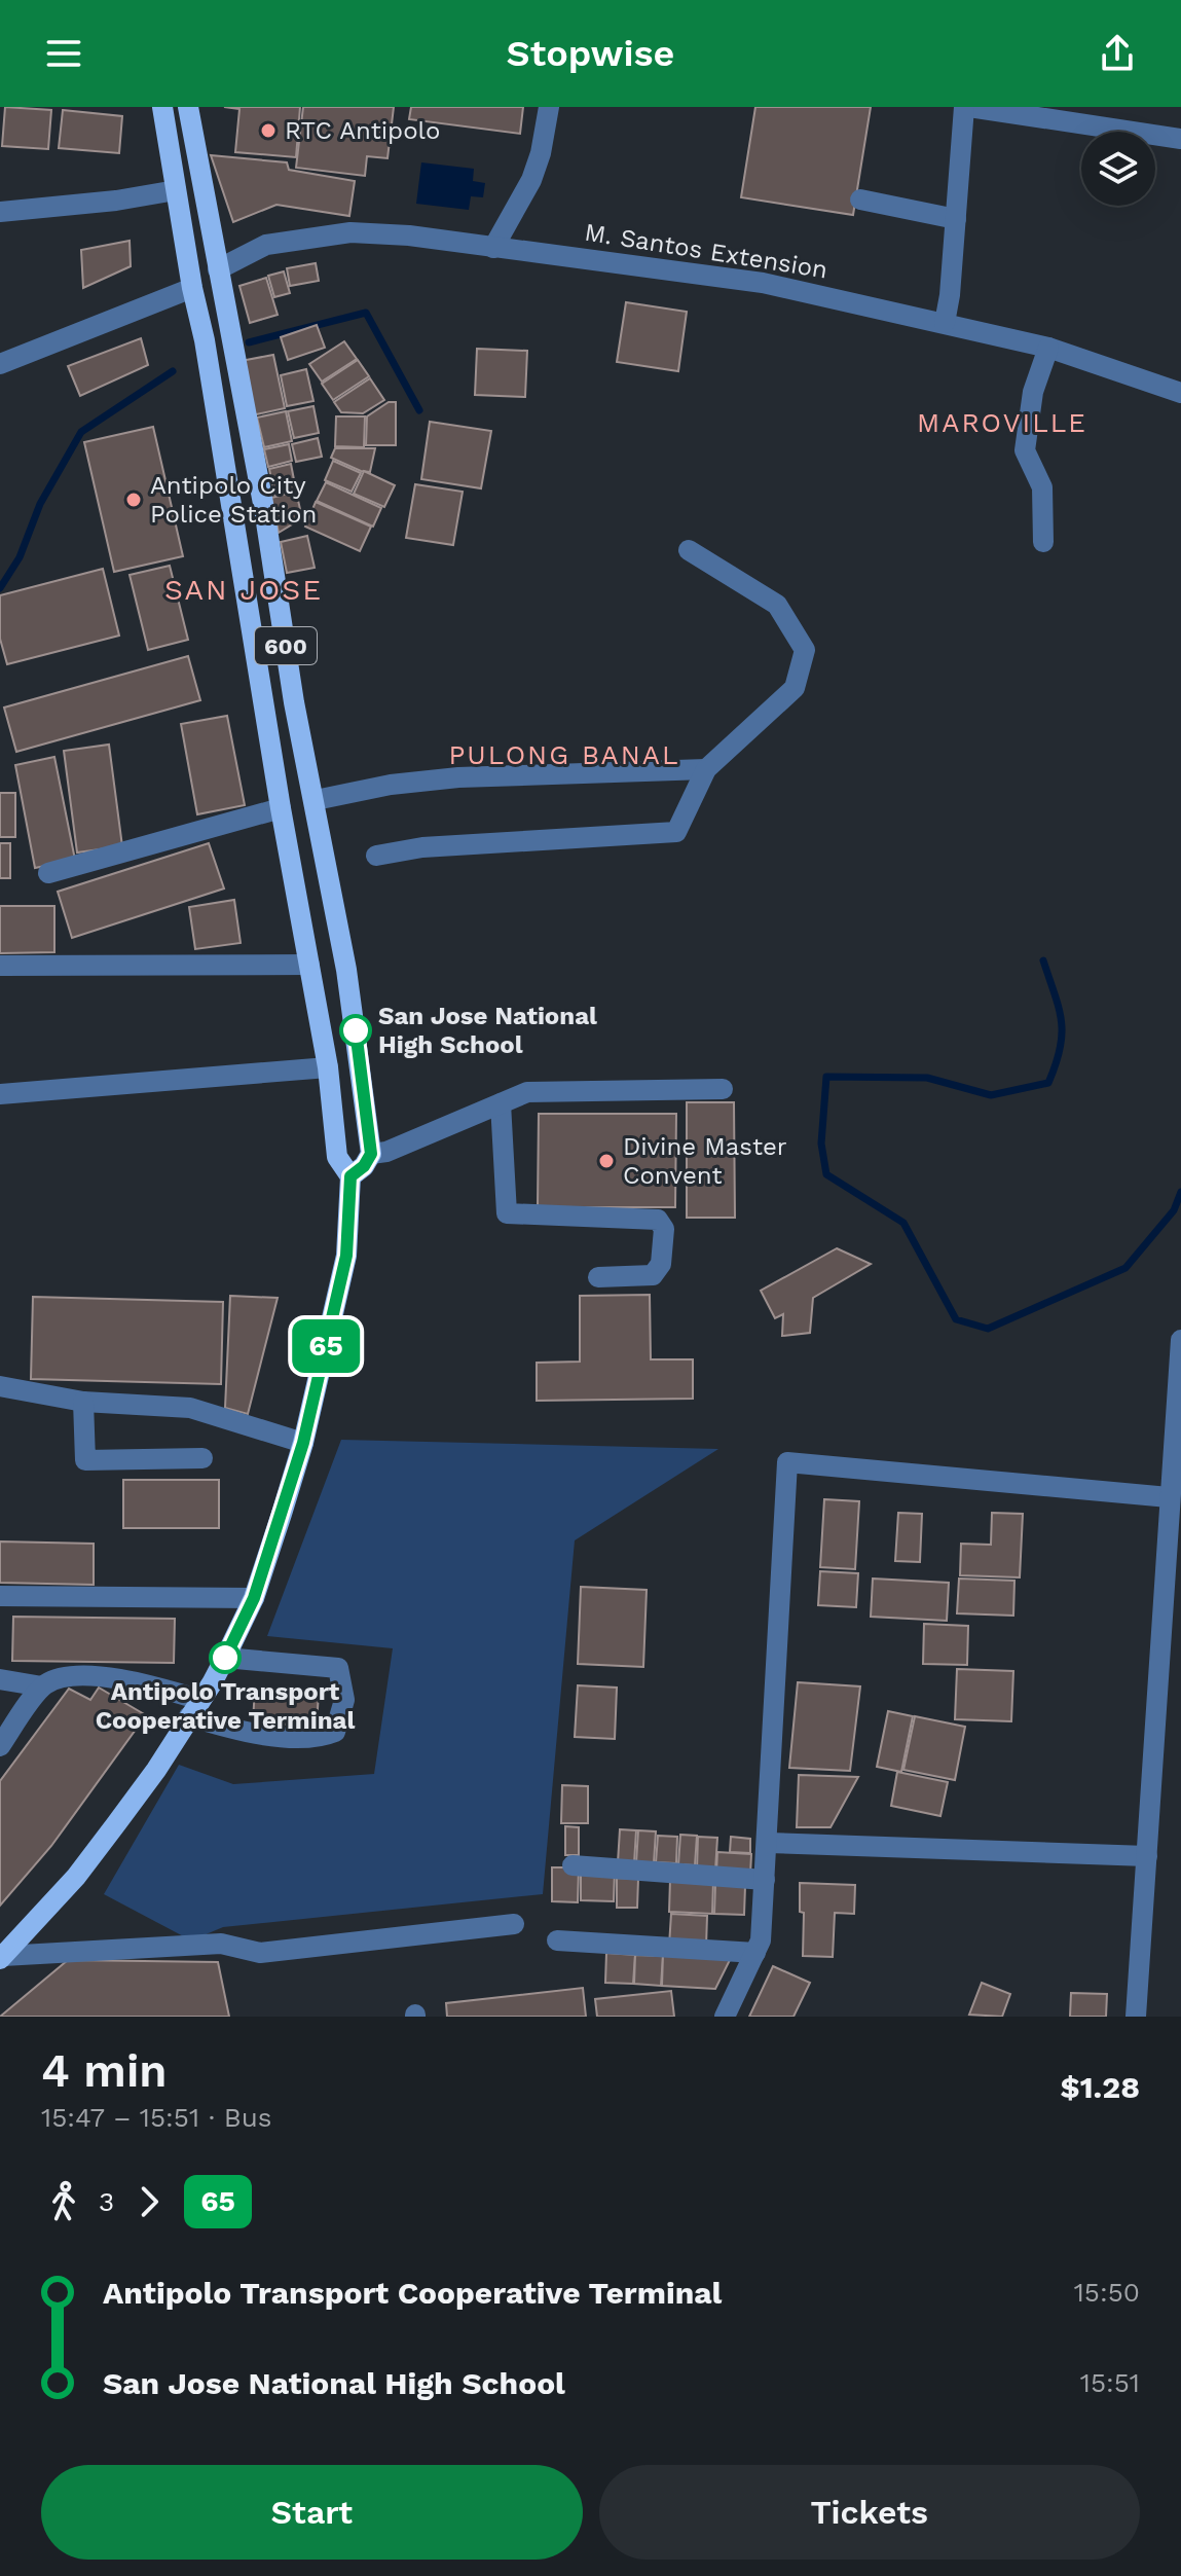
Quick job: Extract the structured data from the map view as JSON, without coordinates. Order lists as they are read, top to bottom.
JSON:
{
  "streets": {
    "main road": ["600"],
    "street": ["M. Santos Extension"]
  },
  "crossings": [
    ["M. Santos Extension", "600"]
  ],
  "districts": ["MAROVILLE", "SAN JOSE", "PULONG BANAL"],
  "places": [
    "RTC Antipolo",
    "Antipolo City Police Station",
    "San Jose National High School",
    "Divine Master Convent",
    "Antipolo Transport Cooperative Terminal"
  ],
  "lines": ["bus line 65"],
  "page": {
    "header": "Stopwise",
    "on_map": "65",
    "heading": ["4 min", "15:47 – 15:51 · Bus", "$1.28"],
    "legs": ["3", "65"],
    "list": [
      {
        "name": "Antipolo Transport Cooperative Terminal",
        "value": "15:50"
      },
      {
        "name": "San Jose National High School",
        "value": "15:51"
      }
    ],
    "buttons": ["Start", "Tickets"]
  }
}
